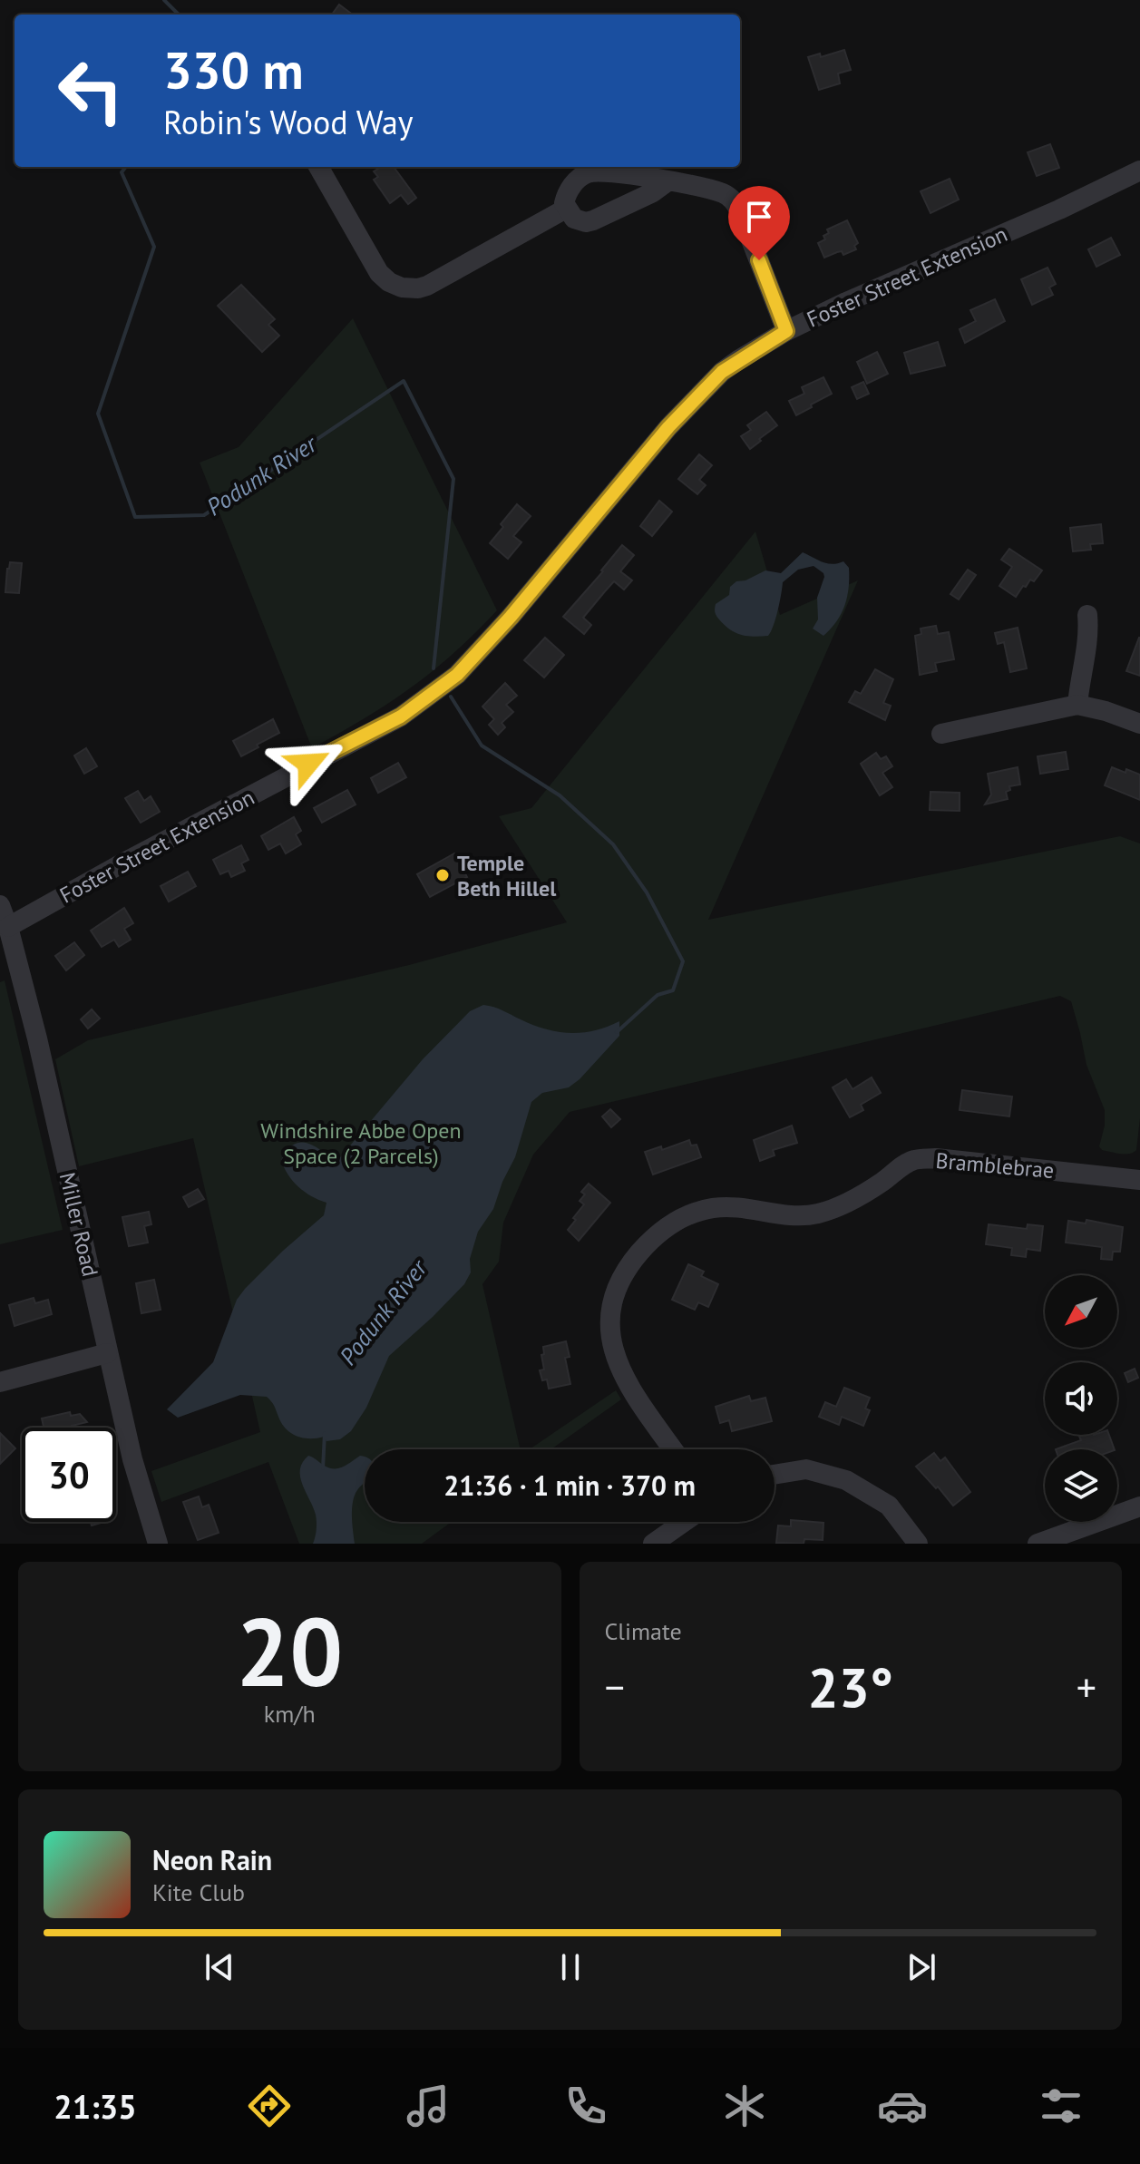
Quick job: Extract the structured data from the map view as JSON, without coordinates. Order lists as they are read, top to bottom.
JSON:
{
  "streets": {
    "street": ["Foster Street Extension", "Bramblebrae", "Miller Road"]
  },
  "crossings": [
    ["Foster Street Extension", "Miller Road"]
  ],
  "water": ["Podunk River"],
  "parks": ["Windshire Abbe Open Space (2 Parcels)"],
  "places": ["Temple Beth Hillel"],
  "north": "bottom left",
  "page": {
    "turn": ["330 m", "Robin's Wood Way"],
    "limit": "30",
    "trip": "21:36 · 1 min · 370 m",
    "tile": [
      ["20", "km/h"],
      "Climate"
    ],
    "heat": ["−", "23°", "+"],
    "song": ["Neon Rain", "Kite Club"],
    "tabs": "21:35"
  }
}
